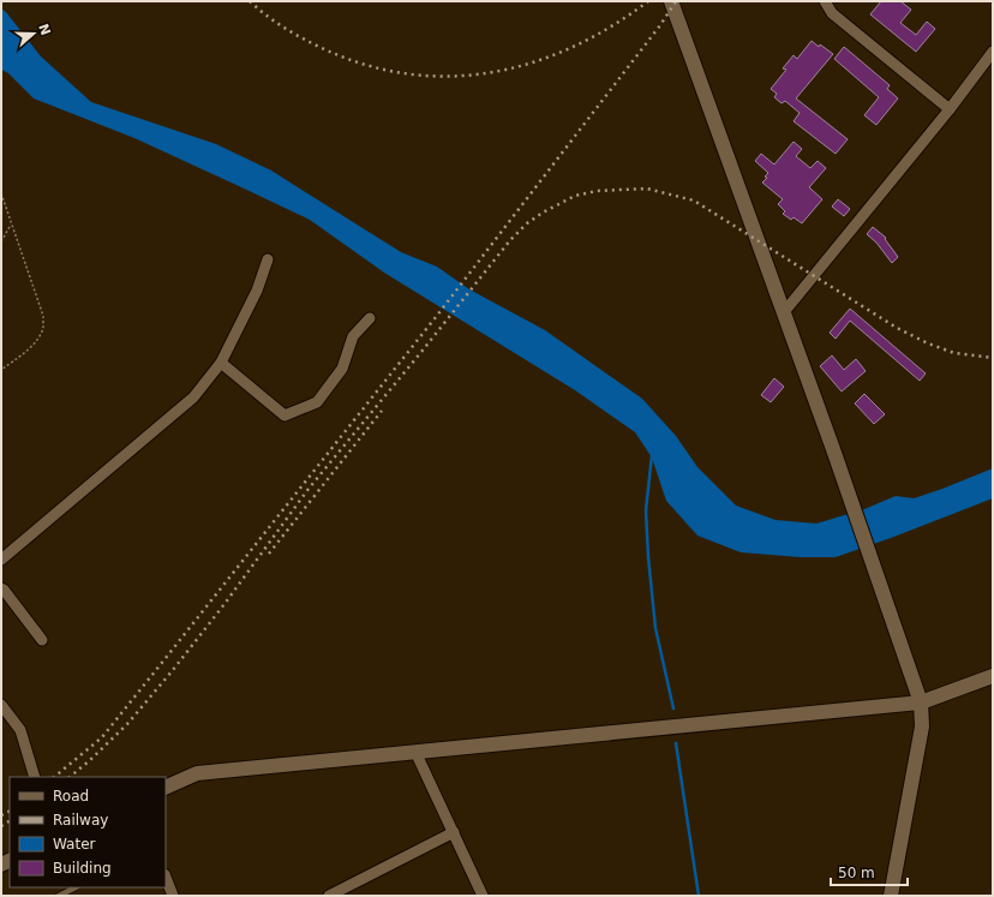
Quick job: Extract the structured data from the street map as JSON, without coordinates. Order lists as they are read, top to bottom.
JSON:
{
  "legend": [
    "Road",
    "Railway",
    "Water",
    "Building"
  ],
  "scale_bar": "50 m",
  "north": "right"
}
